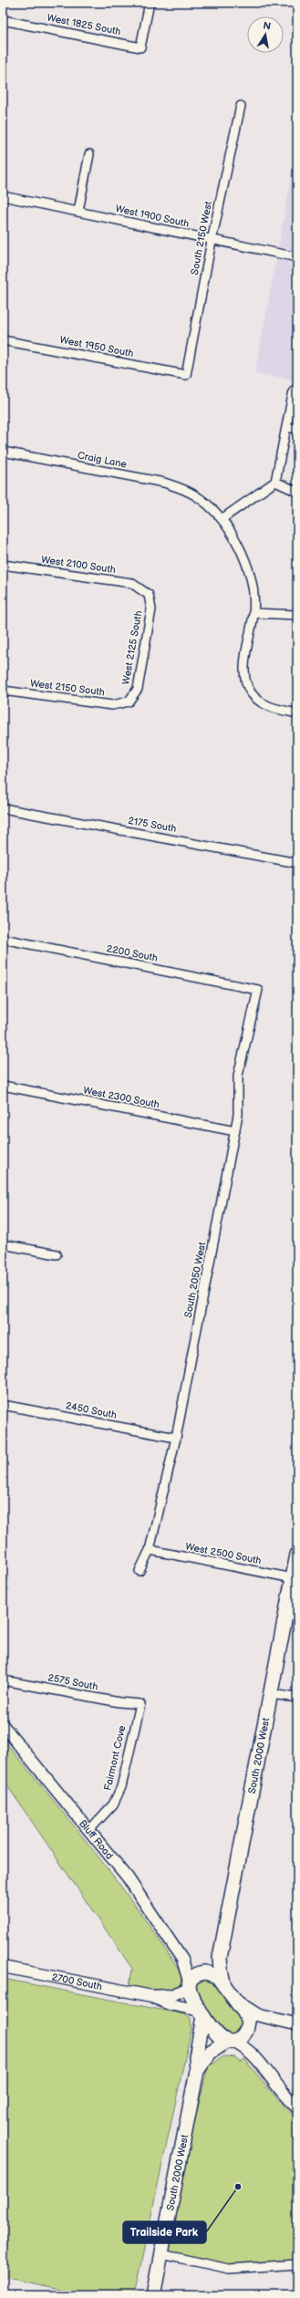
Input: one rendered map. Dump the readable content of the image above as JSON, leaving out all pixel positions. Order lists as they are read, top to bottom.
{
  "streets": {
    "main road": ["South 2000 West"],
    "street": [
      "West 1825 South",
      "West 1900 South",
      "South 2150 West",
      "West 1950 South",
      "Craig Lane",
      "West 2100 South",
      "West 2125 South",
      "West 2150 South",
      "2175 South",
      "2200 South",
      "West 2300 South",
      "South 2050 West",
      "2450 South",
      "West 2500 South",
      "2575 South",
      "Fairmont Cove",
      "Bluff Road",
      "2700 South"
    ]
  },
  "crossings": [
    ["West 1900 South", "South 2150 West"],
    ["South 2150 West", "West 1950 South"],
    ["West 2100 South", "West 2125 South"],
    ["West 2125 South", "West 2150 South"],
    ["2200 South", "South 2050 West"],
    ["West 2300 South", "South 2050 West"],
    ["South 2050 West", "2450 South"],
    ["South 2050 West", "West 2500 South"],
    ["West 2500 South", "South 2000 West"],
    ["2575 South", "Fairmont Cove"],
    ["Fairmont Cove", "Bluff Road"]
  ],
  "places": ["Trailside Park"],
  "north": "top"
}
